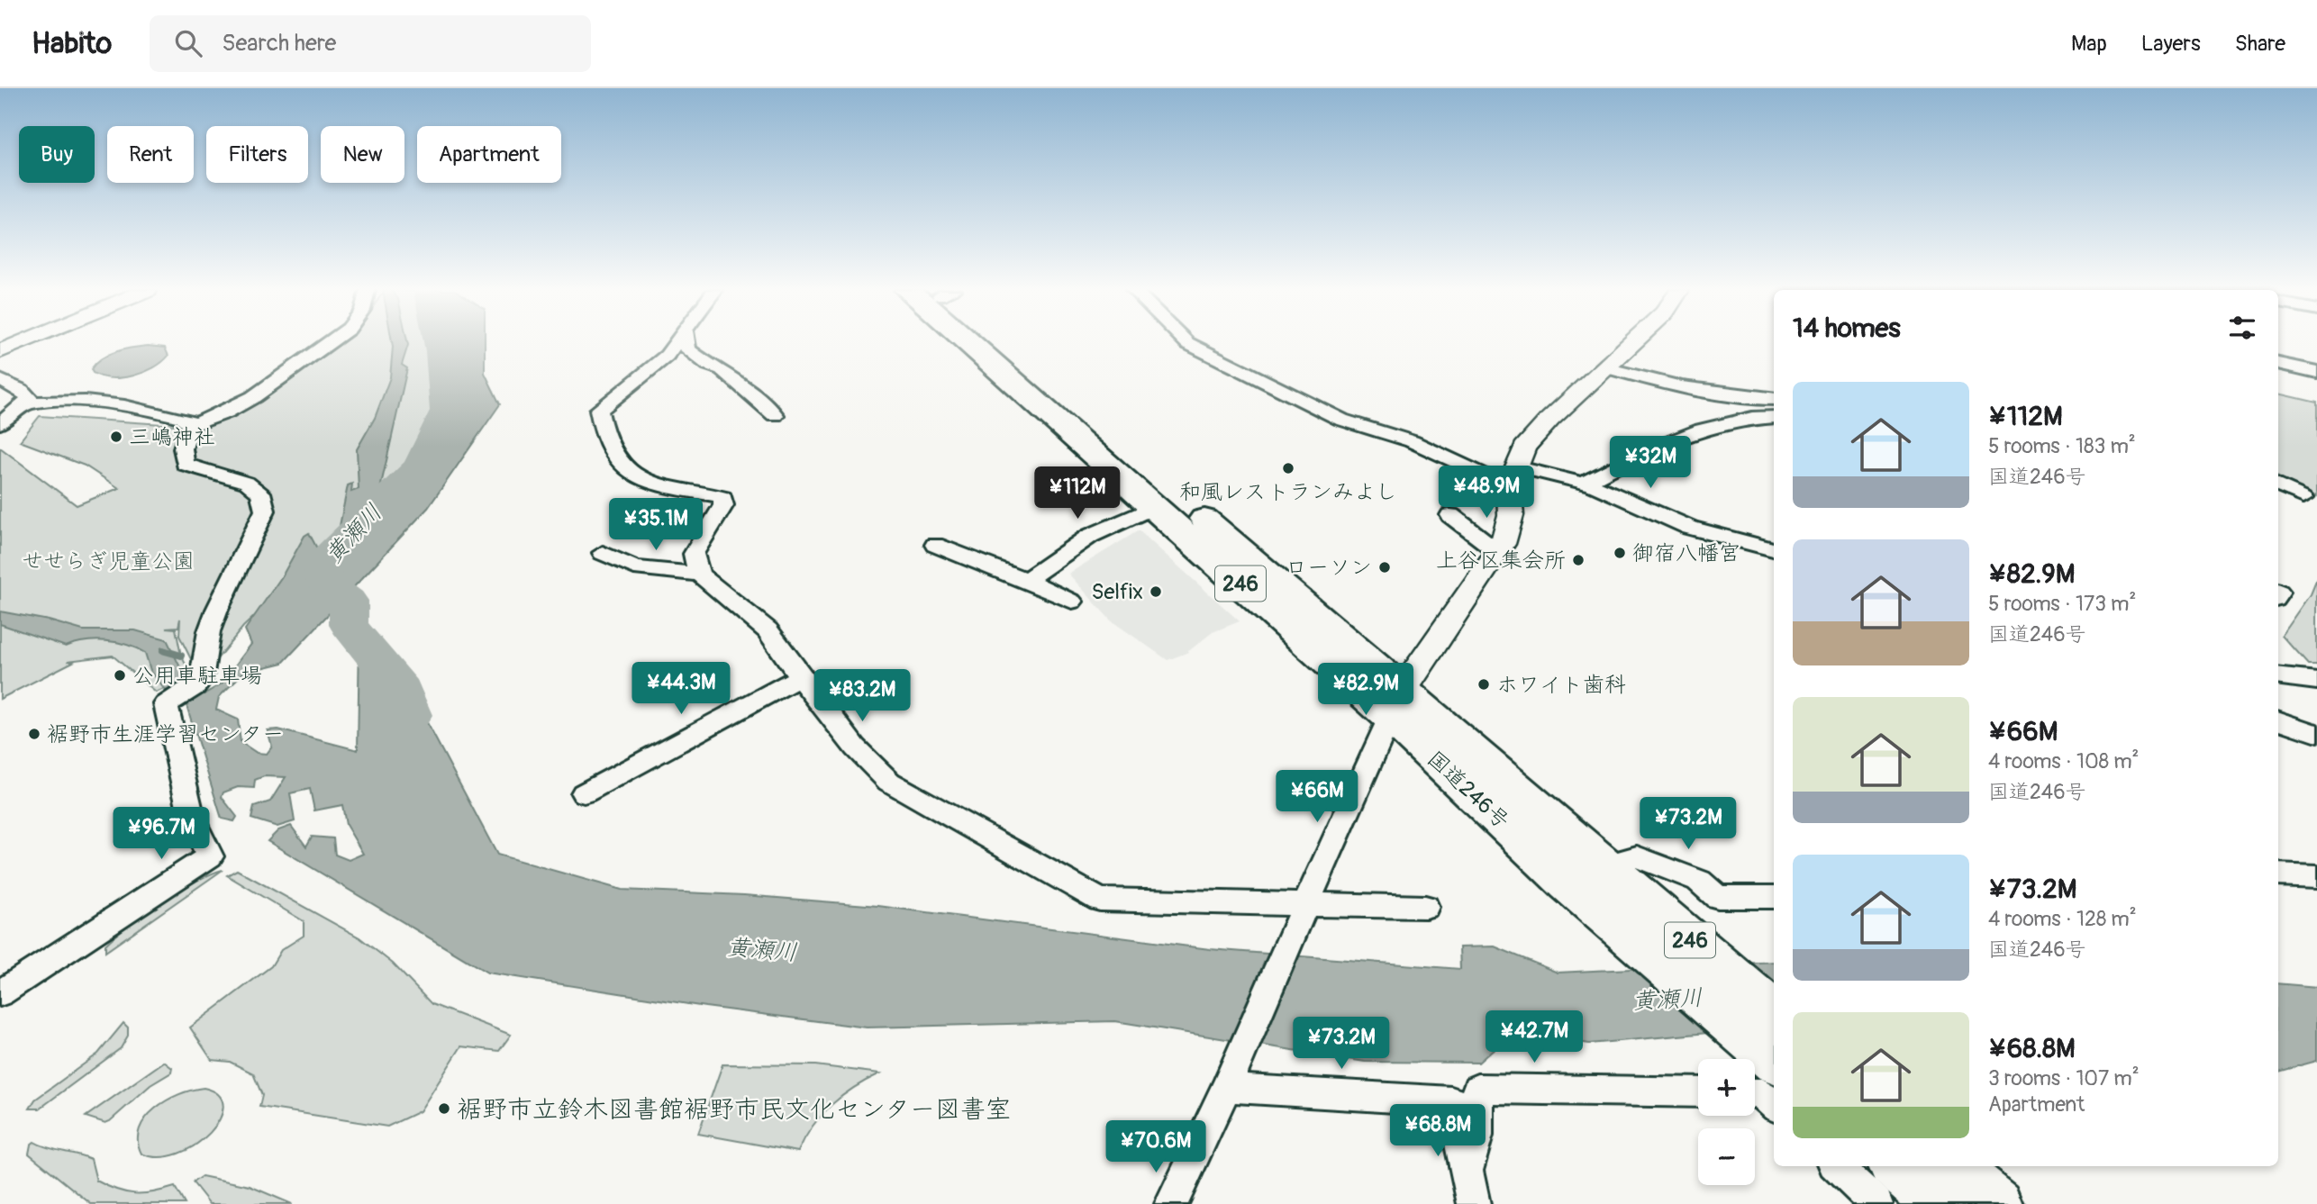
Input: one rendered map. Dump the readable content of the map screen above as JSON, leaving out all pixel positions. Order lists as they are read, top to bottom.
{
  "streets": {
    "highway": ["246", "国道246号"]
  },
  "water": ["黄瀬川"],
  "parks": ["せせらぎ児童公園"],
  "places": [
    "三嶋神社",
    "和風レストランみよし",
    "御宿八幡宮",
    "上谷区集会所",
    "ローソン",
    "Selfix",
    "公用車駐車場",
    "ホワイト歯科",
    "裾野市生涯学習センター",
    "裾野市立鈴木図書館裾野市民文化センター図書室"
  ],
  "page": {
    "header": "Habito",
    "search": "Search here",
    "nav": ["Map", "Layers", "Share"],
    "chip": [
      "Buy",
      "Rent",
      "Filters",
      "New",
      "Apartment"
    ],
    "heading": "14 homes",
    "list": [
      {
        "name": "¥112M",
        "note": "5 rooms · 183 m² · 国道246号"
      },
      {
        "name": "¥82.9M",
        "note": "5 rooms · 173 m² · 国道246号"
      },
      {
        "name": "¥66M",
        "note": "4 rooms · 108 m² · 国道246号"
      },
      {
        "name": "¥73.2M",
        "note": "4 rooms · 128 m² · 国道246号"
      },
      {
        "name": "¥68.8M",
        "note": "3 rooms · 107 m² · Apartment"
      }
    ],
    "price": [
      "¥32M",
      "¥48.9M",
      "¥112M",
      "¥35.1M",
      "¥44.3M",
      "¥82.9M",
      "¥83.2M",
      "¥66M",
      "¥73.2M",
      "¥96.7M",
      "¥42.7M",
      "¥73.2M",
      "¥68.8M",
      "¥70.6M"
    ],
    "map_buttons": ["+", "−"]
  }
}
